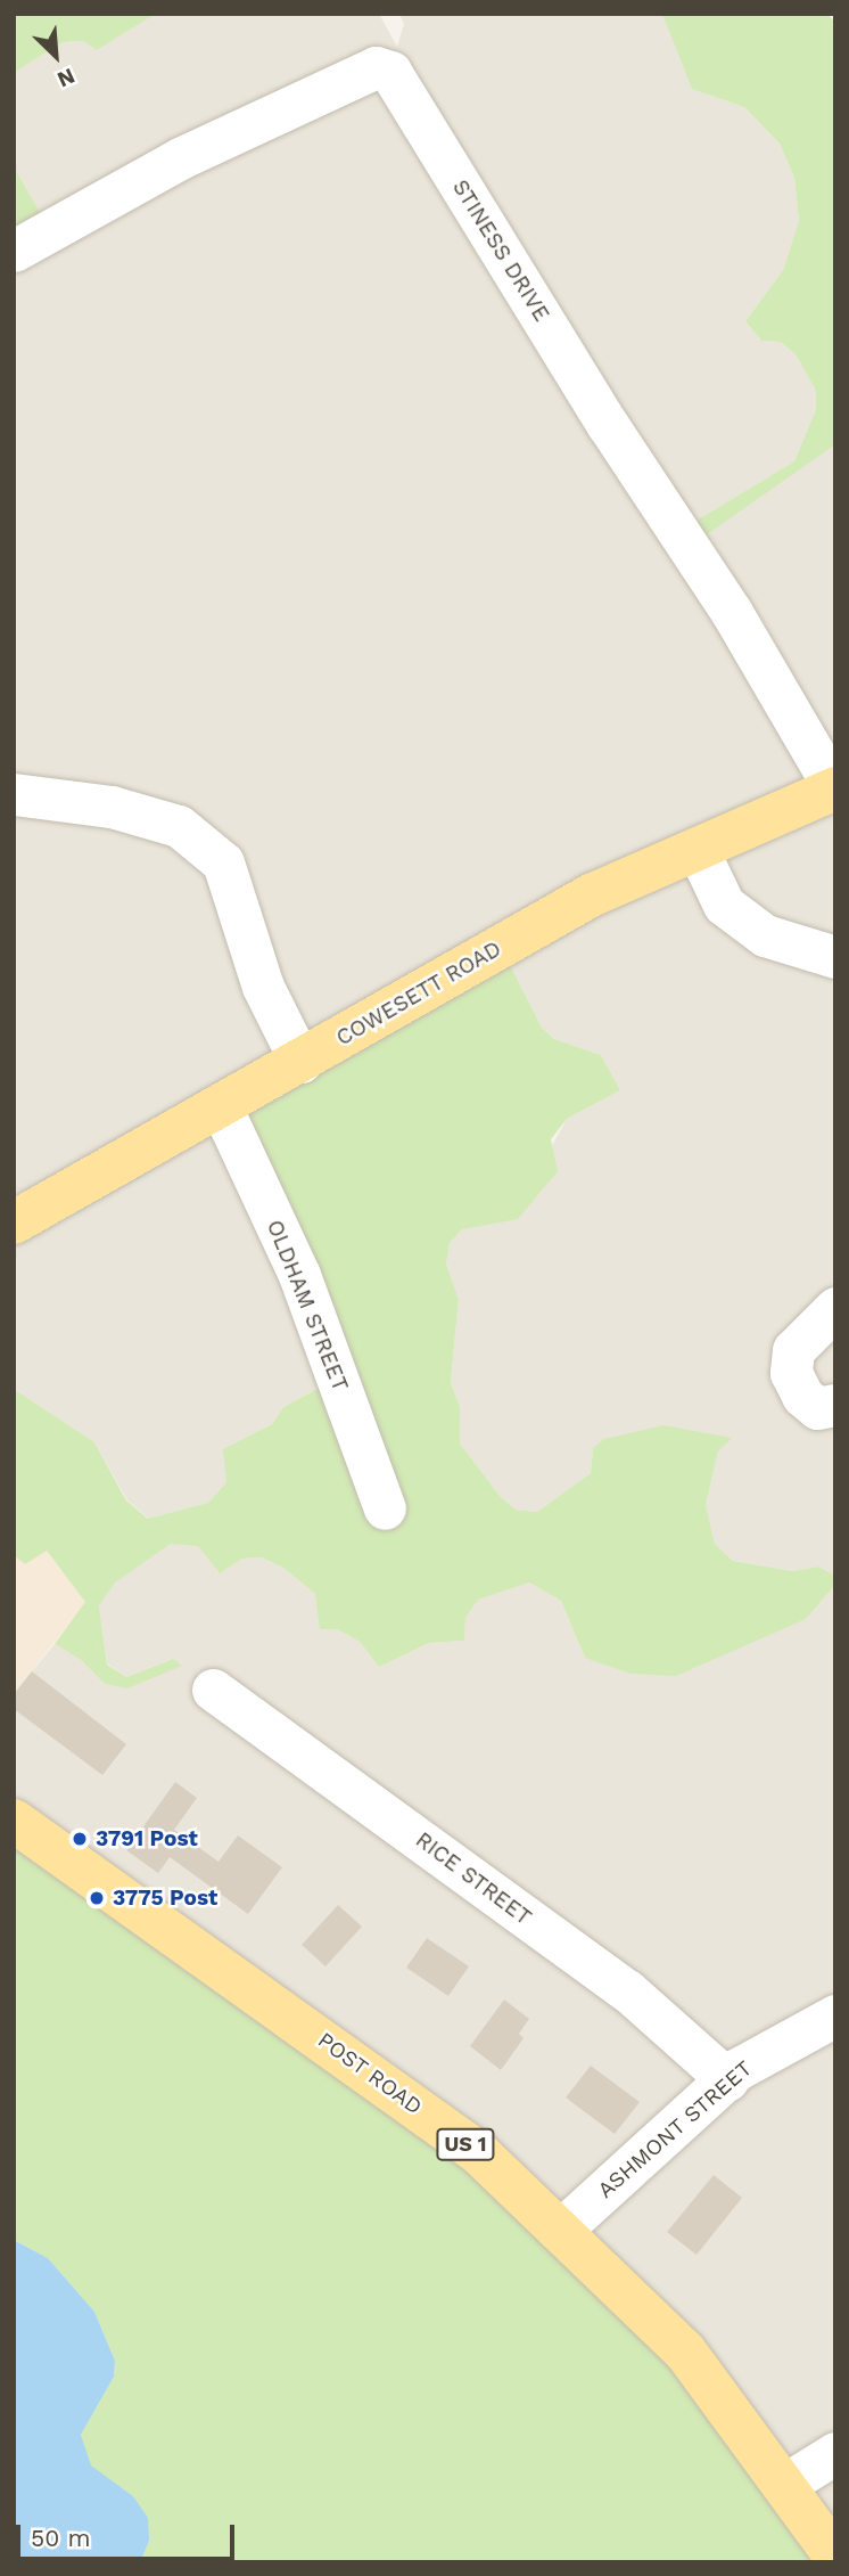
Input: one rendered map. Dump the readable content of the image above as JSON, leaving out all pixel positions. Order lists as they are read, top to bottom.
{
  "streets": {
    "main road": ["COWESETT ROAD", "POST ROAD", "US 1"],
    "street": [
      "STINESS DRIVE",
      "OLDHAM STREET",
      "RICE STREET",
      "ASHMONT STREET"
    ]
  },
  "crossings": [
    ["STINESS DRIVE", "COWESETT ROAD"],
    ["COWESETT ROAD", "OLDHAM STREET"],
    ["RICE STREET", "ASHMONT STREET"],
    ["POST ROAD", "ASHMONT STREET"]
  ],
  "places": ["3791 Post", "3775 Post"],
  "scale_bar": "50 m",
  "north": "bottom right"
}
